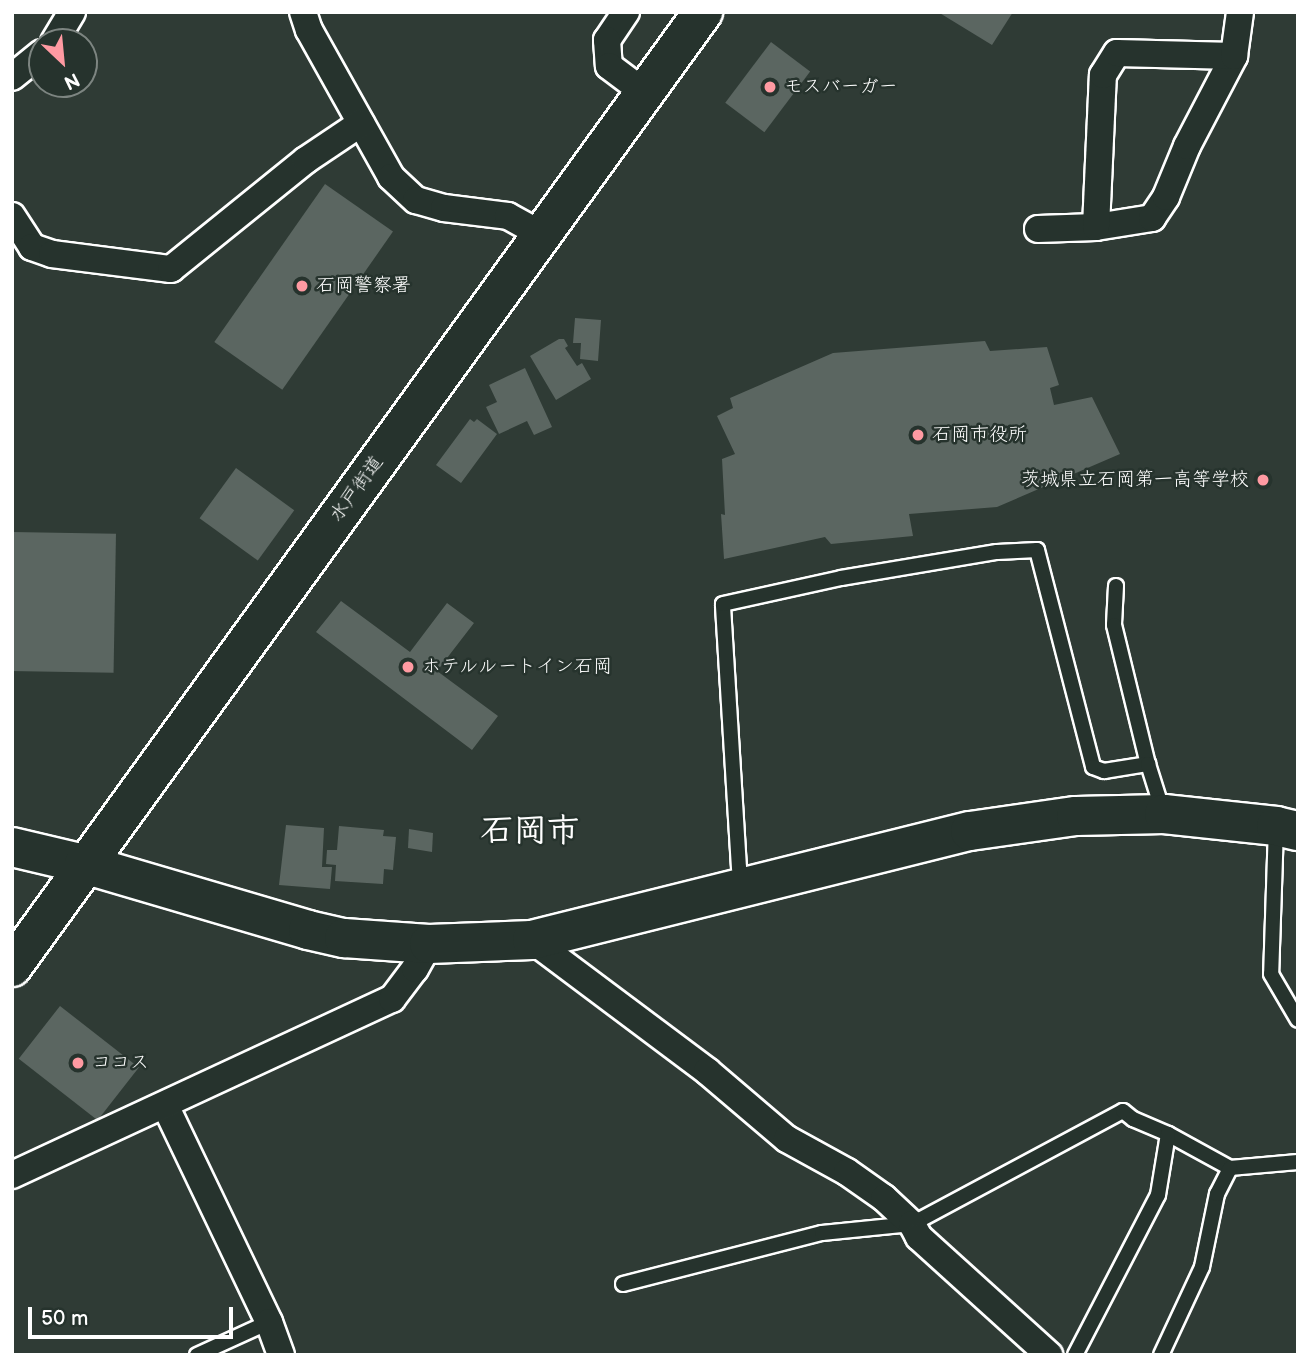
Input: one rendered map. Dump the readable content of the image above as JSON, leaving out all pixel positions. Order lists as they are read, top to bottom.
{
  "streets": {
    "main road": ["水戸街道"]
  },
  "districts": ["石岡市"],
  "places": [
    "モスバーガー",
    "石岡警察署",
    "石岡市役所",
    "茨城県立石岡第一高等学校",
    "ホテルルートイン石岡",
    "ココス"
  ],
  "scale_bar": "50 m",
  "north": "bottom right"
}
